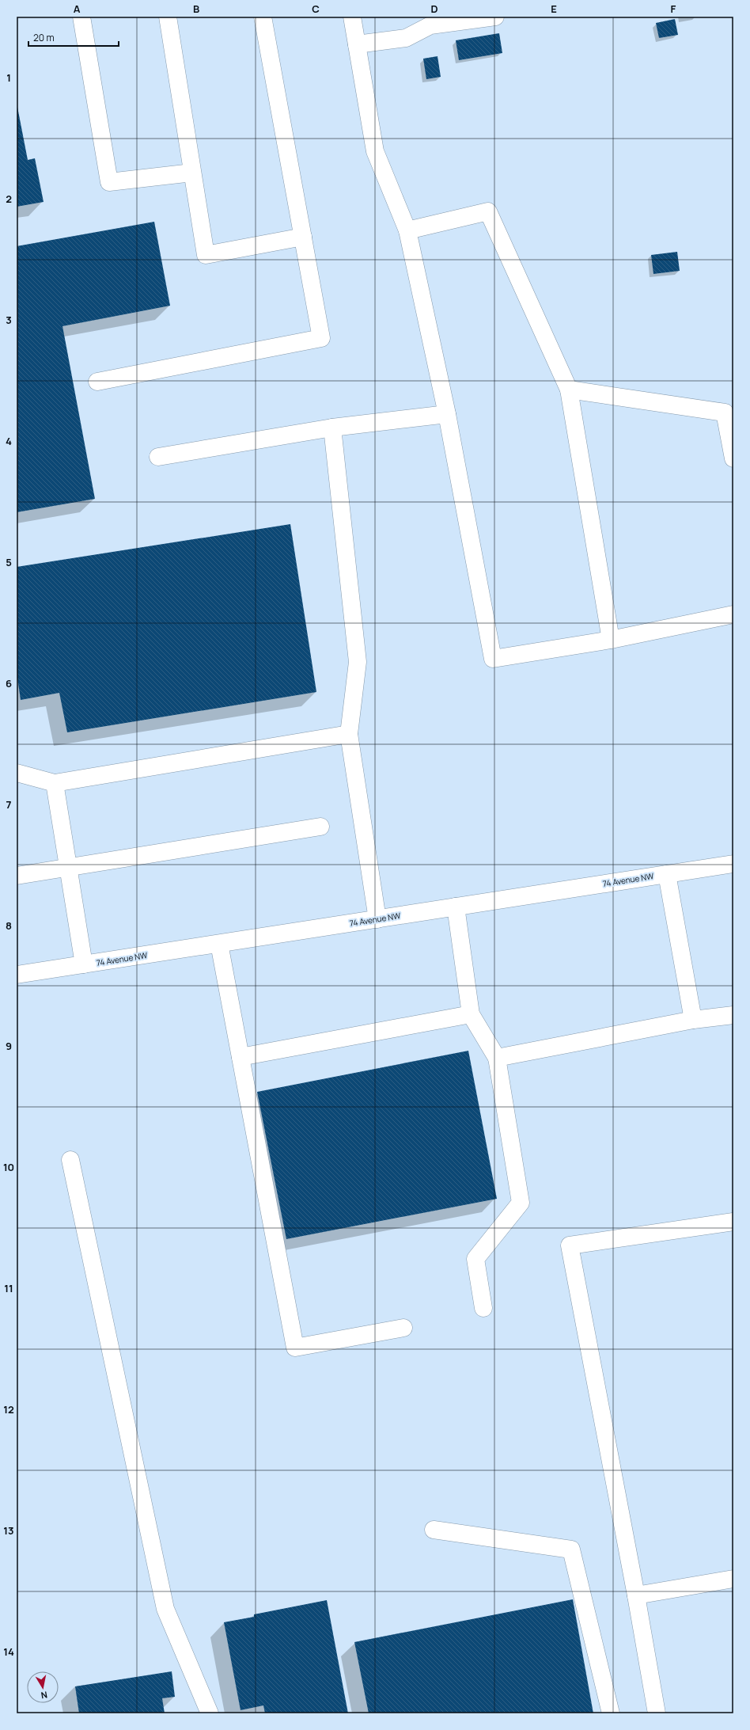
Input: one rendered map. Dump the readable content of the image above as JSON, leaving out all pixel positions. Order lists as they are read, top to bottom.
{
  "streets": {
    "street": ["74 Avenue NW"]
  },
  "scale_bar": "20 m",
  "north": "bottom",
  "grid": {
    "columns": [
      "A",
      "B",
      "C",
      "D",
      "E",
      "F"
    ],
    "rows": [
      "1",
      "2",
      "3",
      "4",
      "5",
      "6",
      "7",
      "8",
      "9",
      "10",
      "11",
      "12",
      "13",
      "14"
    ]
  }
}
